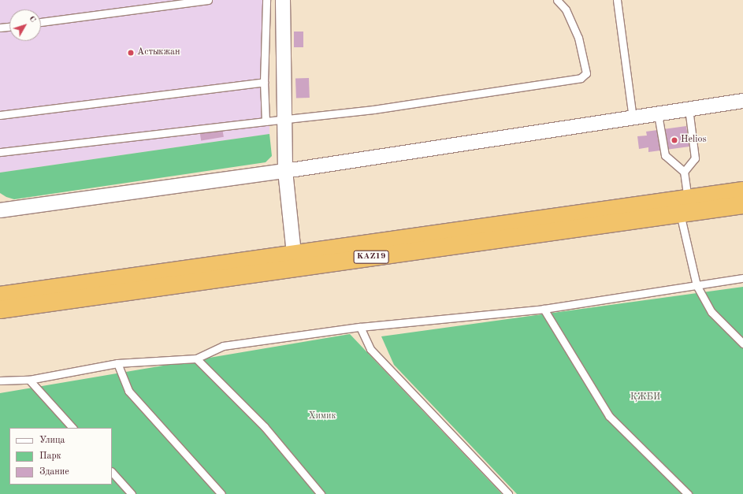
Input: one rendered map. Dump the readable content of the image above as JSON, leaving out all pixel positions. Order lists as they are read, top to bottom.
{
  "streets": {
    "highway": ["KAZ19"]
  },
  "parks": ["ҚЖБИ", "Химик"],
  "places": ["Астыкжан", "Helios"],
  "legend": ["Улица", "Парк", "Здание"],
  "north": "top right"
}
